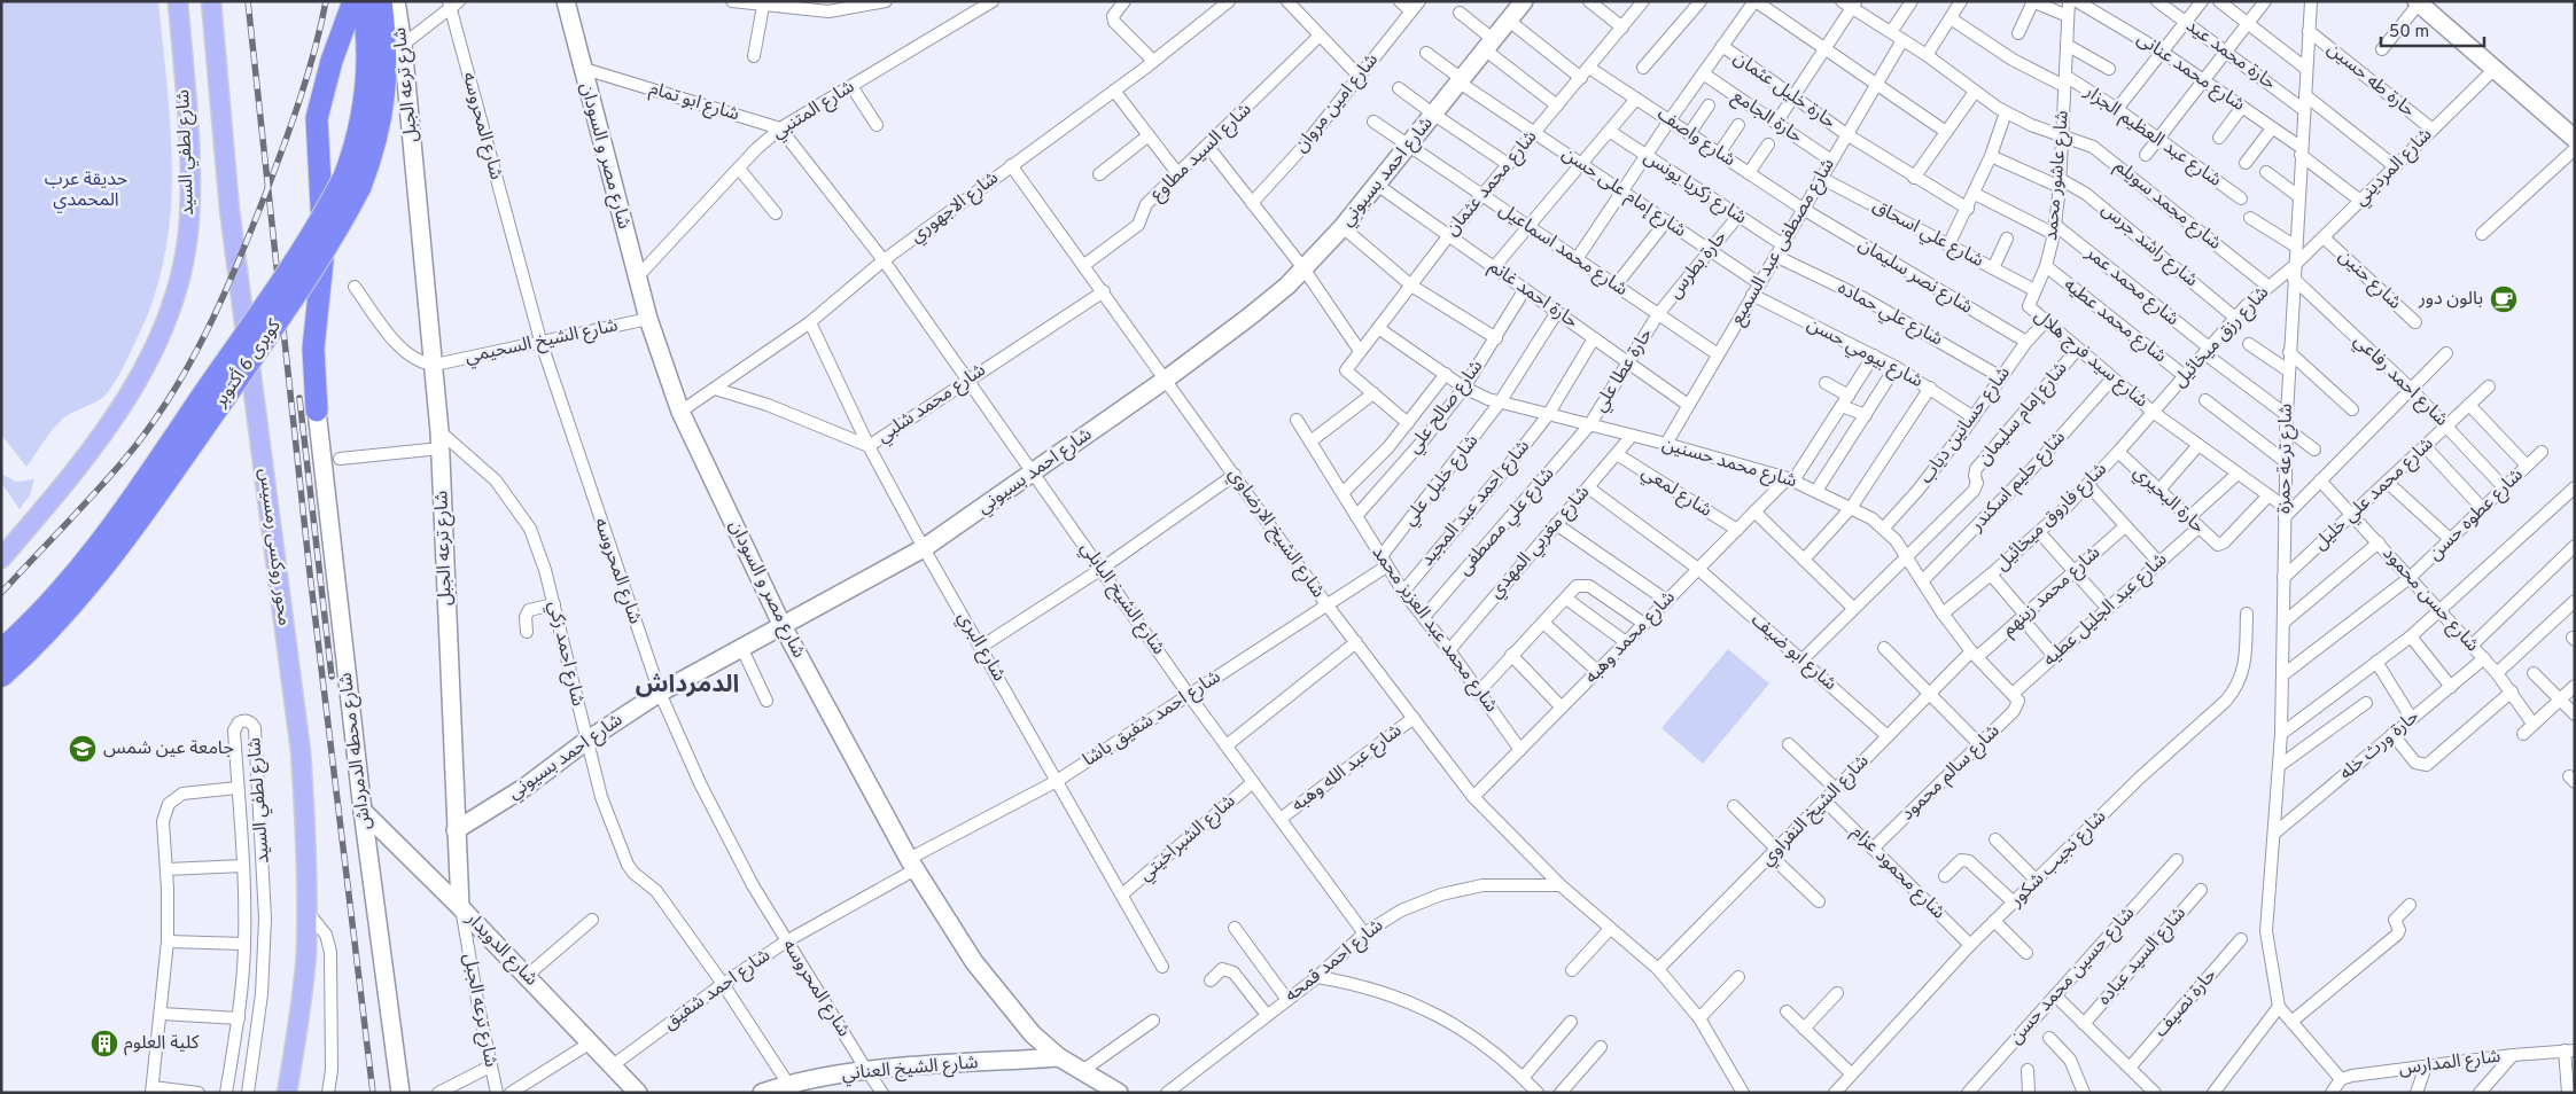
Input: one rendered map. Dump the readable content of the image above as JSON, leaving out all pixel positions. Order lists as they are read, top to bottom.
{
  "streets": {
    "highway": ["كوبرى 6 أكتوبر"],
    "main road": [
      "شارع ترعه الجبل",
      "شارع لطفي السيد",
      "شارع مصر و السودان",
      "شارع احمد بسيوني",
      "محور روكسى رمسيس",
      "شارع محطه الدمرداش",
      "شارع الدويدار",
      "شارع الشيخ العناني"
    ],
    "street": [
      "حارة محمد عيد",
      "شارع محمد عنانى",
      "حارة طه حسين",
      "حارة خليل عثمان",
      "شارع ابو تمام",
      "شارع امين مروان",
      "شارع المتنبي",
      "حارة الجامع",
      "شارع المحروسه",
      "شارع عبد العظيم الجزار",
      "شارع واصف",
      "شارع السيد مطاوع",
      "شارع المرديني",
      "شارع عاشور محمد",
      "شارع محمد عثمان",
      "شارع زكريا يونس",
      "شارع إمام على حسن",
      "شارع محمد سويلم",
      "شارع الاجهوري",
      "شارع علي اسحاق",
      "شارع مصطفى عبد السميع",
      "شارع راشد جرس",
      "شارع محمد اسماعيل",
      "حارة بطرس",
      "شارع نصر سليمان",
      "شارع حنين",
      "شارع محمد عمر",
      "حارة احمد غانم",
      "شارع علي حماده",
      "شارع محمد عطيه",
      "شارع رزق ميخائيل",
      "شارع الشيخ السحيمي",
      "شارع بيومي حسن",
      "شارع سيد فرج هلال",
      "حارة عطا علي",
      "شارع احمد رفاعي",
      "شارع محمد شلبي",
      "شارع صالح علي",
      "شارع إمام سليمان",
      "شارع حسانين دياب",
      "شارع ترعة حمزة",
      "شارع محمد حسنين",
      "شارع خليل علي",
      "شارع حليم اسكندر",
      "شارع لمعي",
      "شارع محمد علي خليل",
      "حارة البحيري",
      "شارع احمد عبد المجيد",
      "شارع عطوه حسن",
      "شارع فاروق ميخائيل",
      "شارع علي مصطفى",
      "شارع الشيخ الارضاوي",
      "شارع مغربي المهدي",
      "شارع محمد زينهم",
      "شارع الشيخ البابلي",
      "شارع حسن محمود",
      "شارع عبد الجليل عطيه",
      "شارع محمد عبد العزيز محمد",
      "شارع محمد وهبه",
      "شارع البري",
      "شارع ابو ضيف",
      "شارع احمد زكي",
      "شارع احمد شفيق باشا",
      "حارة ورث خله",
      "شارع عبد الله وهبه",
      "شارع سالم محمود",
      "شارع الشيخ النفراوي",
      "شارع الشبراخيتي",
      "شارع نجيب شكور",
      "شارع محمود عزام",
      "شارع السيد عباده",
      "شارع احمد قمحه",
      "شارع حسين محمد حسن",
      "شارع احمد شفيق",
      "حارة نصيف",
      "شارع المدارس"
    ]
  },
  "crossings": [
    ["حارة محمد عيد", "شارع ترعة حمزة"],
    ["شارع محمد عنانى", "شارع المرديني"],
    ["شارع محمد عنانى", "شارع ترعة حمزة"],
    ["حارة طه حسين", "شارع المرديني"],
    ["حارة طه حسين", "شارع ترعة حمزة"],
    ["شارع ترعه الجبل", "شارع احمد بسيوني"],
    ["شارع ترعه الجبل", "شارع الشيخ السحيمي"],
    ["شارع ترعه الجبل", "شارع احمد زكي"],
    ["شارع ترعه الجبل", "شارع الدويدار"],
    ["حارة خليل عثمان", "شارع مصطفى عبد السميع"],
    ["شارع ابو تمام", "شارع المتنبي"],
    ["شارع ابو تمام", "شارع مصر و السودان"],
    ["شارع المتنبي", "شارع مصر و السودان"],
    ["حارة الجامع", "شارع مصطفى عبد السميع"],
    ["شارع المحروسه", "شارع احمد بسيوني"],
    ["شارع المحروسه", "شارع الشيخ السحيمي"],
    ["شارع المحروسه", "شارع احمد شفيق"],
    ["شارع المحروسه", "شارع الشيخ العناني"],
    ["شارع عبد العظيم الجزار", "شارع عاشور محمد"],
    ["شارع واصف", "شارع محمد عثمان"],
    ["شارع واصف", "شارع مصطفى عبد السميع"],
    ["شارع واصف", "شارع نصر سليمان"],
    ["شارع السيد مطاوع", "شارع الشيخ الارضاوي"],
    ["شارع مصر و السودان", "شارع احمد بسيوني"],
    ["شارع مصر و السودان", "شارع الاجهوري"],
    ["شارع مصر و السودان", "شارع الشيخ السحيمي"],
    ["شارع مصر و السودان", "شارع احمد شفيق باشا"],
    ["شارع مصر و السودان", "شارع احمد شفيق"],
    ["شارع مصر و السودان", "شارع الشيخ العناني"],
    ["شارع المرديني", "شارع حنين"],
    ["شارع المرديني", "شارع رزق ميخائيل"],
    ["شارع المرديني", "شارع ترعة حمزة"],
    ["شارع احمد بسيوني", "شارع إمام على حسن"],
    ["شارع احمد بسيوني", "شارع محمد اسماعيل"],
    ["شارع احمد بسيوني", "حارة احمد غانم"],
    ["شارع احمد بسيوني", "شارع الشيخ الارضاوي"],
    ["شارع احمد بسيوني", "شارع الشيخ البابلي"],
    ["شارع احمد بسيوني", "شارع البري"],
    ["شارع احمد بسيوني", "شارع احمد زكي"],
    ["شارع عاشور محمد", "شارع محمد سويلم"],
    ["شارع عاشور محمد", "شارع علي اسحاق"],
    ["شارع عاشور محمد", "شارع راشد جرس"],
    ["شارع عاشور محمد", "شارع محمد عمر"],
    ["شارع عاشور محمد", "شارع محمد عطيه"],
    ["شارع عاشور محمد", "شارع سيد فرج هلال"],
    ["شارع محمد عثمان", "شارع إمام على حسن"],
    ["شارع محمد عثمان", "شارع محمد اسماعيل"],
    ["شارع محمد عثمان", "حارة احمد غانم"],
    ["شارع محمد عثمان", "شارع محمد حسنين"],
    ["شارع زكريا يونس", "شارع مصطفى عبد السميع"],
    ["شارع زكريا يونس", "حارة بطرس"],
    ["شارع إمام على حسن", "شارع مصطفى عبد السميع"],
    ["شارع إمام على حسن", "حارة بطرس"],
    ["شارع محمد سويلم", "شارع مصطفى عبد السميع"],
    ["شارع محمد سويلم", "شارع رزق ميخائيل"],
    ["شارع الاجهوري", "شارع محمد شلبي"],
    ["شارع الاجهوري", "شارع الشيخ الارضاوي"],
    ["شارع الاجهوري", "شارع الشيخ البابلي"],
    ["شارع الاجهوري", "شارع البري"],
    ["شارع علي اسحاق", "شارع مصطفى عبد السميع"],
    ["شارع مصطفى عبد السميع", "شارع محمد اسماعيل"],
    ["شارع مصطفى عبد السميع", "شارع نصر سليمان"],
    ["شارع مصطفى عبد السميع", "حارة احمد غانم"],
    ["شارع مصطفى عبد السميع", "شارع علي حماده"],
    ["شارع مصطفى عبد السميع", "شارع بيومي حسن"],
    ["شارع مصطفى عبد السميع", "شارع محمد حسنين"],
    ["شارع راشد جرس", "شارع رزق ميخائيل"],
    ["شارع محمد اسماعيل", "حارة بطرس"],
    ["شارع محمد اسماعيل", "حارة عطا علي"],
    ["حارة بطرس", "حارة عطا علي"],
    ["شارع نصر سليمان", "شارع حسانين دياب"],
    ["شارع محمد عمر", "شارع رزق ميخائيل"],
    ["شارع محمد عمر", "شارع ترعة حمزة"],
    ["حارة احمد غانم", "حارة عطا علي"],
    ["حارة احمد غانم", "شارع صالح علي"],
    ["حارة احمد غانم", "شارع خليل علي"],
    ["حارة احمد غانم", "شارع احمد عبد المجيد"],
    ["شارع علي حماده", "شارع حسانين دياب"],
    ["شارع محمد عطيه", "شارع رزق ميخائيل"],
    ["شارع رزق ميخائيل", "شارع سيد فرج هلال"],
    ["شارع رزق ميخائيل", "شارع ترعة حمزة"],
    ["شارع رزق ميخائيل", "شارع فاروق ميخائيل"],
    ["شارع بيومي حسن", "شارع حسانين دياب"],
    ["شارع بيومي حسن", "شارع محمد وهبه"],
    ["شارع سيد فرج هلال", "شارع إمام سليمان"],
    ["شارع سيد فرج هلال", "شارع حسانين دياب"],
    ["شارع سيد فرج هلال", "شارع ترعة حمزة"],
    ["شارع سيد فرج هلال", "شارع حليم اسكندر"],
    ["شارع سيد فرج هلال", "حارة البحيري"],
    ["شارع سيد فرج هلال", "شارع فاروق ميخائيل"],
    ["حارة عطا علي", "شارع محمد حسنين"],
    ["حارة عطا علي", "شارع علي مصطفى"],
    ["شارع احمد رفاعي", "شارع ترعة حمزة"],
    ["شارع احمد رفاعي", "شارع محمد علي خليل"],
    ["شارع احمد رفاعي", "شارع عطوه حسن"],
    ["شارع محمد شلبي", "شارع الشيخ الارضاوي"],
    ["شارع محمد شلبي", "شارع الشيخ البابلي"],
    ["شارع محمد شلبي", "شارع البري"],
    ["شارع صالح علي", "شارع محمد حسنين"],
    ["شارع صالح علي", "شارع محمد عبد العزيز محمد"],
    ["شارع إمام سليمان", "شارع محمد حسنين"],
    ["شارع إمام سليمان", "شارع ابو ضيف"],
    ["شارع حسانين دياب", "شارع محمد حسنين"],
    ["شارع ترعة حمزة", "شارع محمد علي خليل"],
    ["شارع ترعة حمزة", "شارع عطوه حسن"],
    ["شارع ترعة حمزة", "حارة ورث خله"],
    ["شارع محمد حسنين", "شارع خليل علي"],
    ["شارع محمد حسنين", "شارع حليم اسكندر"],
    ["شارع محمد حسنين", "شارع احمد عبد المجيد"],
    ["شارع محمد حسنين", "شارع فاروق ميخائيل"],
    ["شارع محمد حسنين", "شارع علي مصطفى"],
    ["شارع محمد حسنين", "شارع مغربي المهدي"],
    ["شارع محمد حسنين", "شارع محمد زينهم"],
    ["شارع محمد حسنين", "شارع عبد الجليل عطيه"],
    ["شارع محمد حسنين", "شارع محمد وهبه"],
    ["شارع محمد حسنين", "شارع سالم محمود"],
    ["شارع محمد حسنين", "شارع الشيخ النفراوي"],
    ["شارع خليل علي", "شارع محمد عبد العزيز محمد"],
    ["شارع خليل علي", "شارع احمد شفيق باشا"],
    ["شارع لمعي", "شارع مغربي المهدي"],
    ["شارع لمعي", "شارع محمد وهبه"],
    ["شارع محمد علي خليل", "شارع حسن محمود"],
    ["حارة البحيري", "شارع فاروق ميخائيل"],
    ["حارة البحيري", "شارع عبد الجليل عطيه"],
    ["شارع احمد عبد المجيد", "شارع محمد عبد العزيز محمد"],
    ["شارع عطوه حسن", "شارع حسن محمود"],
    ["شارع علي مصطفى", "شارع محمد عبد العزيز محمد"],
    ["شارع الشيخ الارضاوي", "شارع محمد وهبه"],
    ["شارع الشيخ الارضاوي", "شارع احمد شفيق باشا"],
    ["شارع الشيخ الارضاوي", "شارع عبد الله وهبه"],
    ["شارع الشيخ الارضاوي", "شارع الشيخ النفراوي"],
    ["شارع الشيخ الارضاوي", "شارع احمد قمحه"],
    ["شارع مغربي المهدي", "شارع محمد عبد العزيز محمد"],
    ["شارع مغربي المهدي", "شارع ابو ضيف"],
    ["شارع محمد زينهم", "شارع الشيخ النفراوي"],
    ["شارع الشيخ البابلي", "شارع احمد شفيق باشا"],
    ["شارع الشيخ البابلي", "شارع عبد الله وهبه"],
    ["شارع الشيخ البابلي", "شارع الشبراخيتي"],
    ["شارع الشيخ البابلي", "شارع احمد قمحه"],
    ["شارع حسن محمود", "حارة ورث خله"],
    ["شارع عبد الجليل عطيه", "شارع سالم محمود"],
    ["شارع محمد عبد العزيز محمد", "شارع محمد وهبه"],
    ["شارع محمد عبد العزيز محمد", "شارع احمد شفيق باشا"],
    ["شارع محمد وهبه", "شارع ابو ضيف"],
    ["شارع البري", "شارع احمد شفيق باشا"],
    ["شارع البري", "شارع الشبراخيتي"],
    ["شارع ابو ضيف", "شارع الشيخ النفراوي"],
    ["شارع احمد زكي", "شارع احمد شفيق"],
    ["شارع احمد زكي", "شارع الشيخ العناني"],
    ["شارع احمد شفيق باشا", "شارع احمد شفيق"],
    ["شارع محطه الدمرداش", "شارع الدويدار"],
    ["شارع سالم محمود", "شارع محمود عزام"],
    ["شارع الشيخ النفراوي", "شارع محمود عزام"],
    ["شارع نجيب شكور", "شارع محمود عزام"],
    ["شارع الدويدار", "شارع احمد شفيق"]
  ],
  "districts": ["الدمرداش"],
  "parks": ["حديقة عرب المحمدي"],
  "places": {
    "cafe": ["بالون دور"],
    "school or university": ["جامعة عين شمس"],
    "building": ["كلية العلوم"]
  },
  "scale_bar": "50 m"
}
